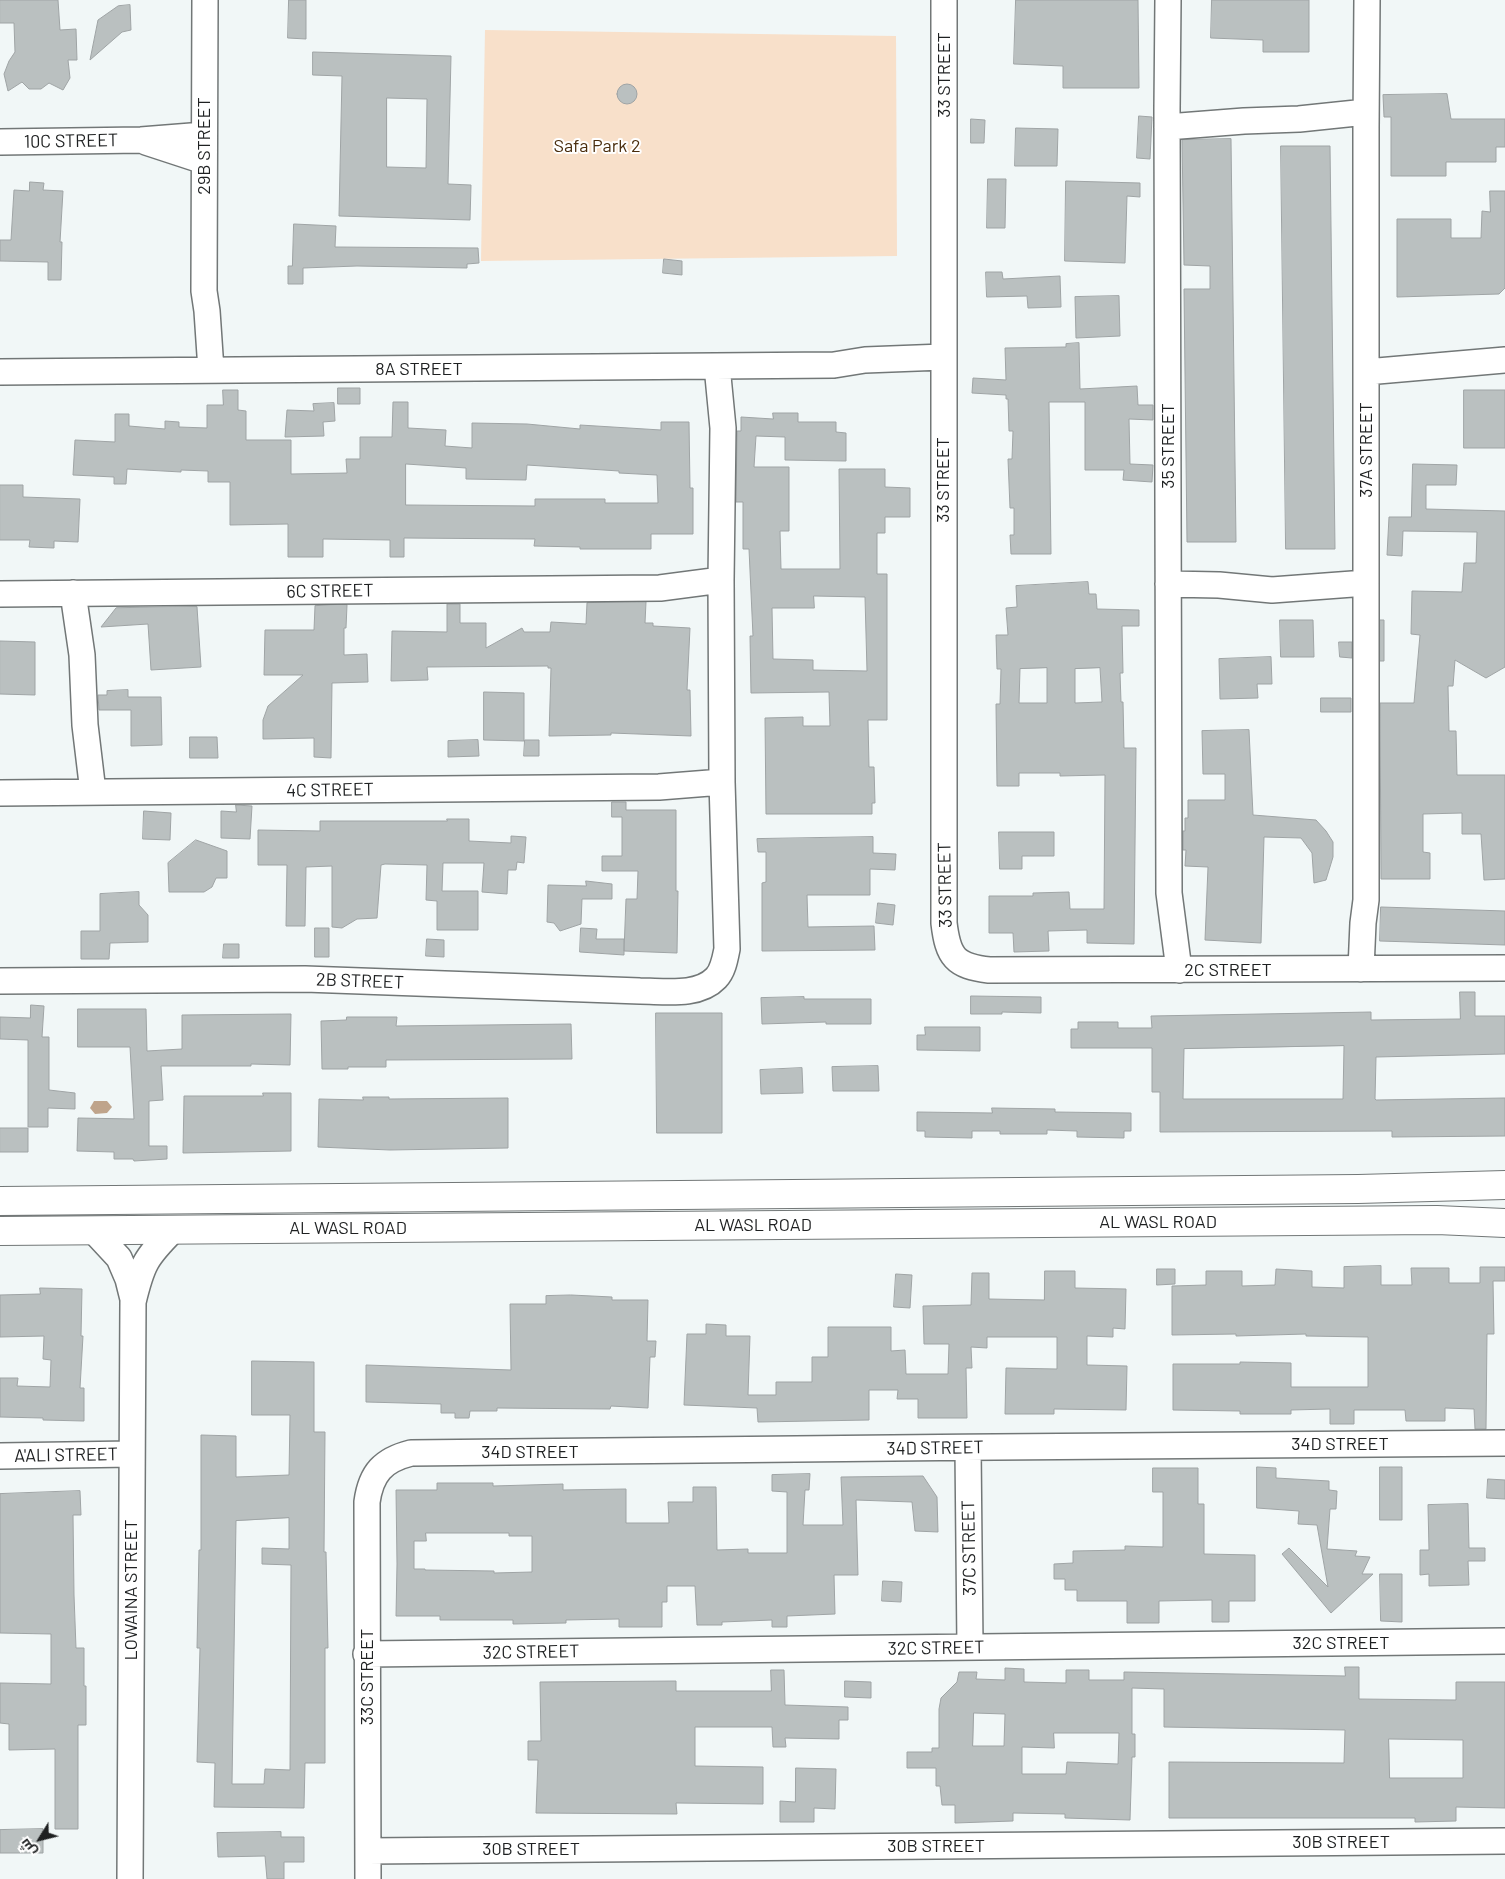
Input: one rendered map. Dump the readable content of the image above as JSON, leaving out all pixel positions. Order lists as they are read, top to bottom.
{
  "streets": {
    "main road": ["AL WASL ROAD"],
    "street": [
      "33 STREET",
      "10C STREET",
      "29B STREET",
      "8A STREET",
      "35 STREET",
      "37A STREET",
      "6C STREET",
      "4C STREET",
      "2C STREET",
      "2B STREET",
      "34D STREET",
      "A'ALI STREET",
      "37C STREET",
      "LOWAINA STREET",
      "32C STREET",
      "33C STREET",
      "30B STREET"
    ]
  },
  "crossings": [
    ["33 STREET", "8A STREET"],
    ["33 STREET", "2C STREET"],
    ["10C STREET", "29B STREET"],
    ["29B STREET", "8A STREET"],
    ["35 STREET", "2C STREET"],
    ["37A STREET", "2C STREET"],
    ["4C STREET", "2B STREET"],
    ["AL WASL ROAD", "LOWAINA STREET"],
    ["34D STREET", "37C STREET"],
    ["34D STREET", "33C STREET"],
    ["A'ALI STREET", "LOWAINA STREET"],
    ["37C STREET", "32C STREET"],
    ["32C STREET", "33C STREET"],
    ["33C STREET", "30B STREET"]
  ],
  "parks": ["Safa Park 2"],
  "north": "bottom left"
}
